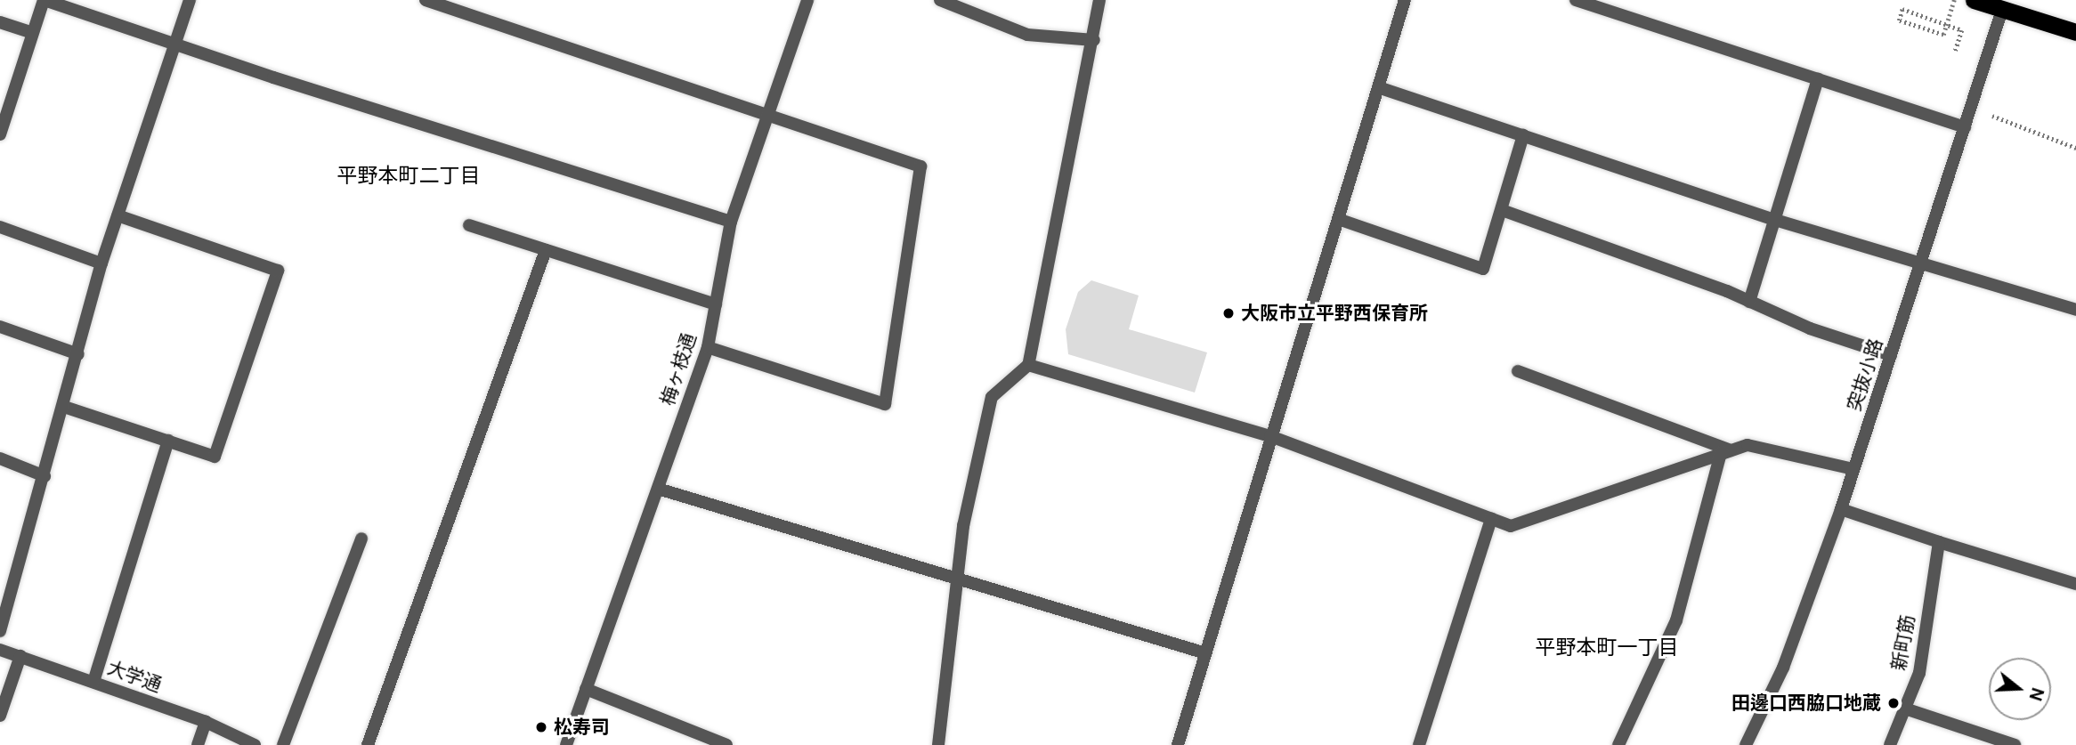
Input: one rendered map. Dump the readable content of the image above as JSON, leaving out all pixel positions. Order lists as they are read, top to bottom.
{
  "streets": {
    "street": [
      "梅ヶ枝通",
      "突抜小路",
      "新町筋",
      "大学通"
    ]
  },
  "districts": ["平野本町二丁目", "平野本町一丁目"],
  "places": ["大阪市立平野西保育所", "田邊口西脇口地蔵", "松寿司"],
  "north": "right"
}
